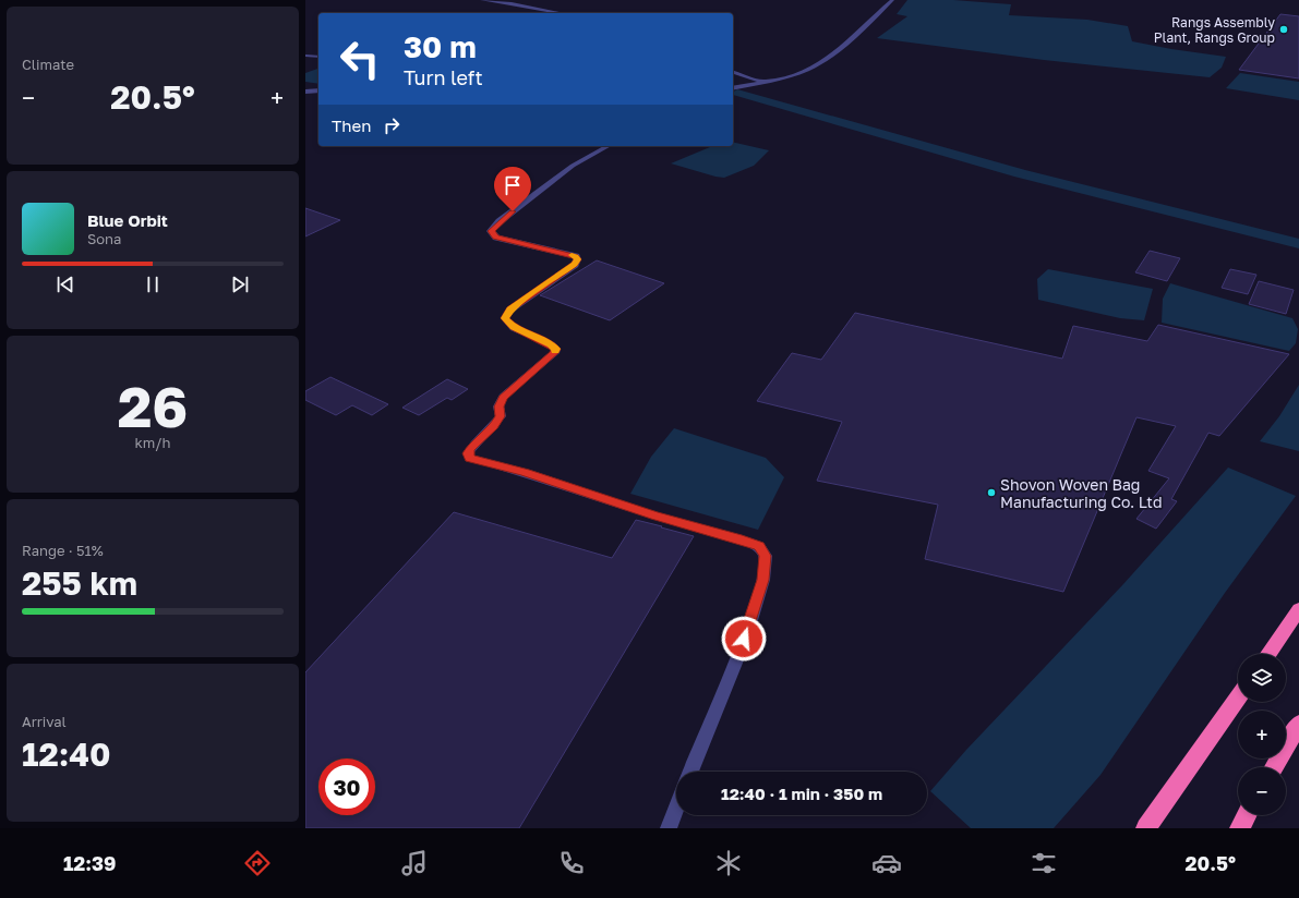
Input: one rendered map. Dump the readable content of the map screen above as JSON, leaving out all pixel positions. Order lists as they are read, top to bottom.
{
  "places": ["Rangs Assembly Plant, Rangs Group", "Shovon Woven Bag Manufacturing Co. Ltd"],
  "page": {
    "tile": [
      "Climate",
      ["26", "km/h"],
      ["Range · 51%", "255 km"],
      ["Arrival", "12:40"]
    ],
    "turn": ["30 m", "Turn left"],
    "heat": ["−", "20.5°", "+"],
    "then": "Then",
    "song": ["Blue Orbit", "Sona"],
    "map_buttons": ["+", "−"],
    "limit": "30",
    "trip": "12:40 · 1 min · 350 m",
    "tabs": ["12:39", "20.5°"]
  }
}
